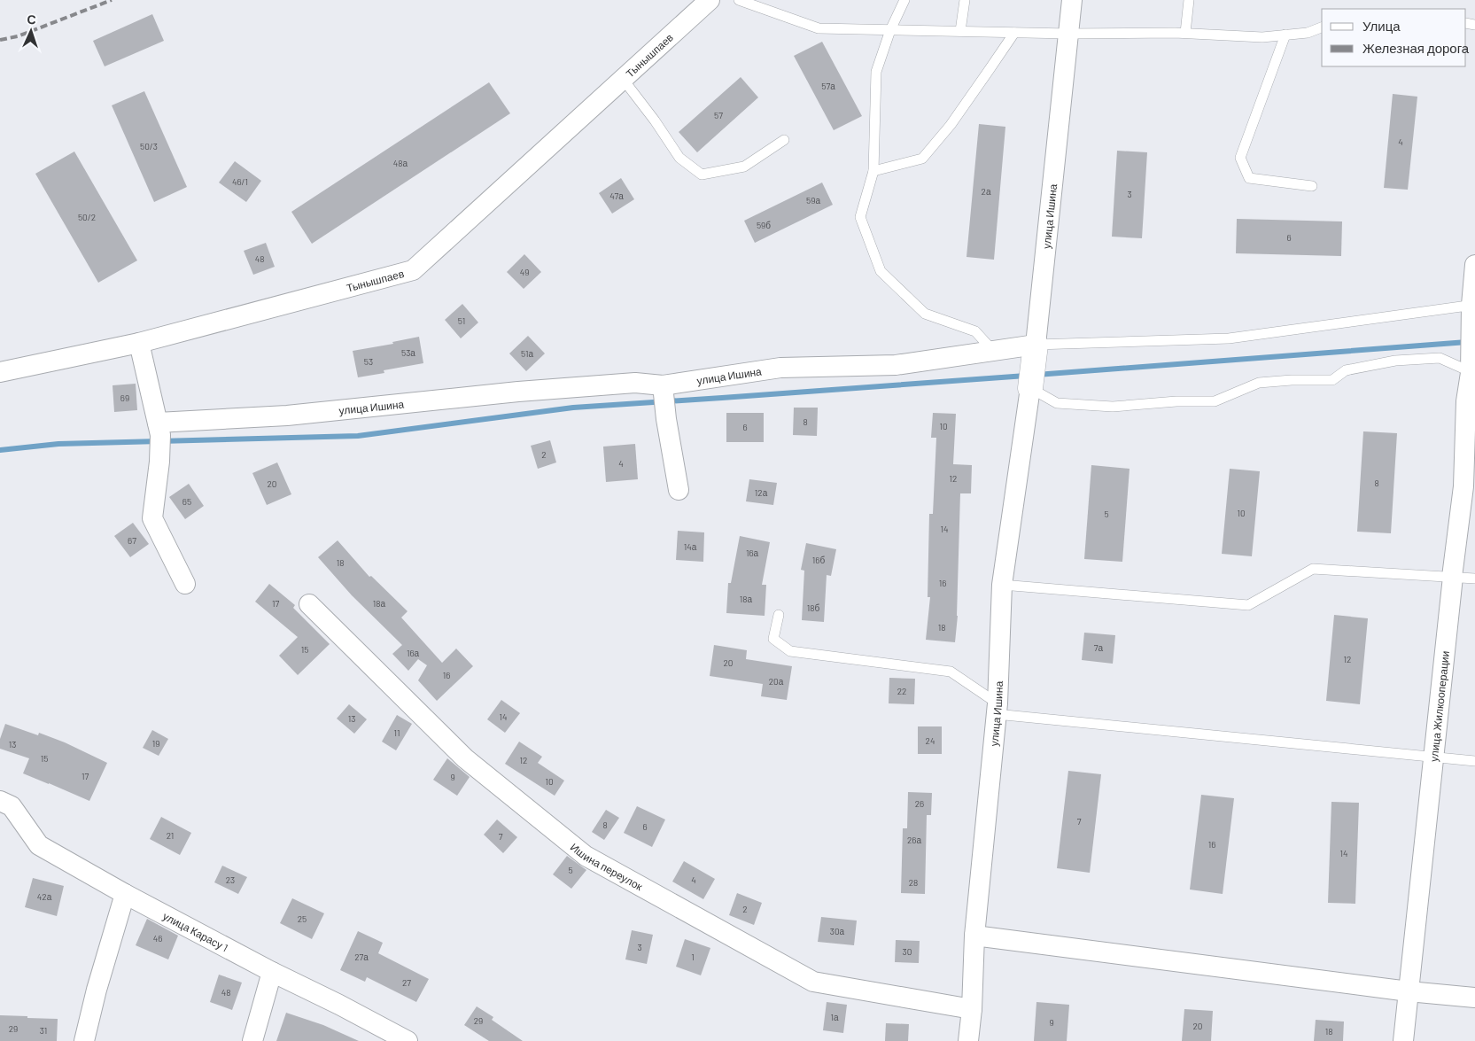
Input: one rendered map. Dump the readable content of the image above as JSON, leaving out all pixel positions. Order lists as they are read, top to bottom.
{
  "streets": {
    "street": [
      "Тынышпаев",
      "улица Ишина",
      "улица Жилкооперации",
      "Ишина переулок",
      "улица Карасу 1"
    ]
  },
  "crossings": [
    ["улица Ишина", "Ишина переулок"]
  ],
  "house_numbers": [
    "57а",
    "57",
    "4",
    "50/3",
    "48а",
    "46/1",
    "2а",
    "3",
    "47а",
    "59а",
    "50/2",
    "59б",
    "6",
    "48",
    "49",
    "51",
    "53а",
    "51а",
    "53",
    "69",
    "8",
    "10",
    "6",
    "2",
    "4",
    "12",
    "8",
    "20",
    "12а",
    "65",
    "10",
    "5",
    "14",
    "67",
    "14а",
    "16а",
    "16б",
    "18",
    "16",
    "18а",
    "17",
    "18а",
    "18б",
    "18",
    "7а",
    "15",
    "16а",
    "12",
    "20",
    "16",
    "20а",
    "22",
    "14",
    "13",
    "11",
    "24",
    "19",
    "13",
    "15",
    "12",
    "17",
    "9",
    "10",
    "26",
    "7",
    "8",
    "6",
    "21",
    "7",
    "26а",
    "16",
    "14",
    "5",
    "23",
    "4",
    "28",
    "42а",
    "2",
    "25",
    "30а",
    "46",
    "3",
    "30",
    "27а",
    "1",
    "27",
    "48",
    "1а",
    "29",
    "9",
    "20",
    "29",
    "31",
    "18"
  ],
  "legend": ["Улица", "Железная дорога"],
  "north": "top"
}
